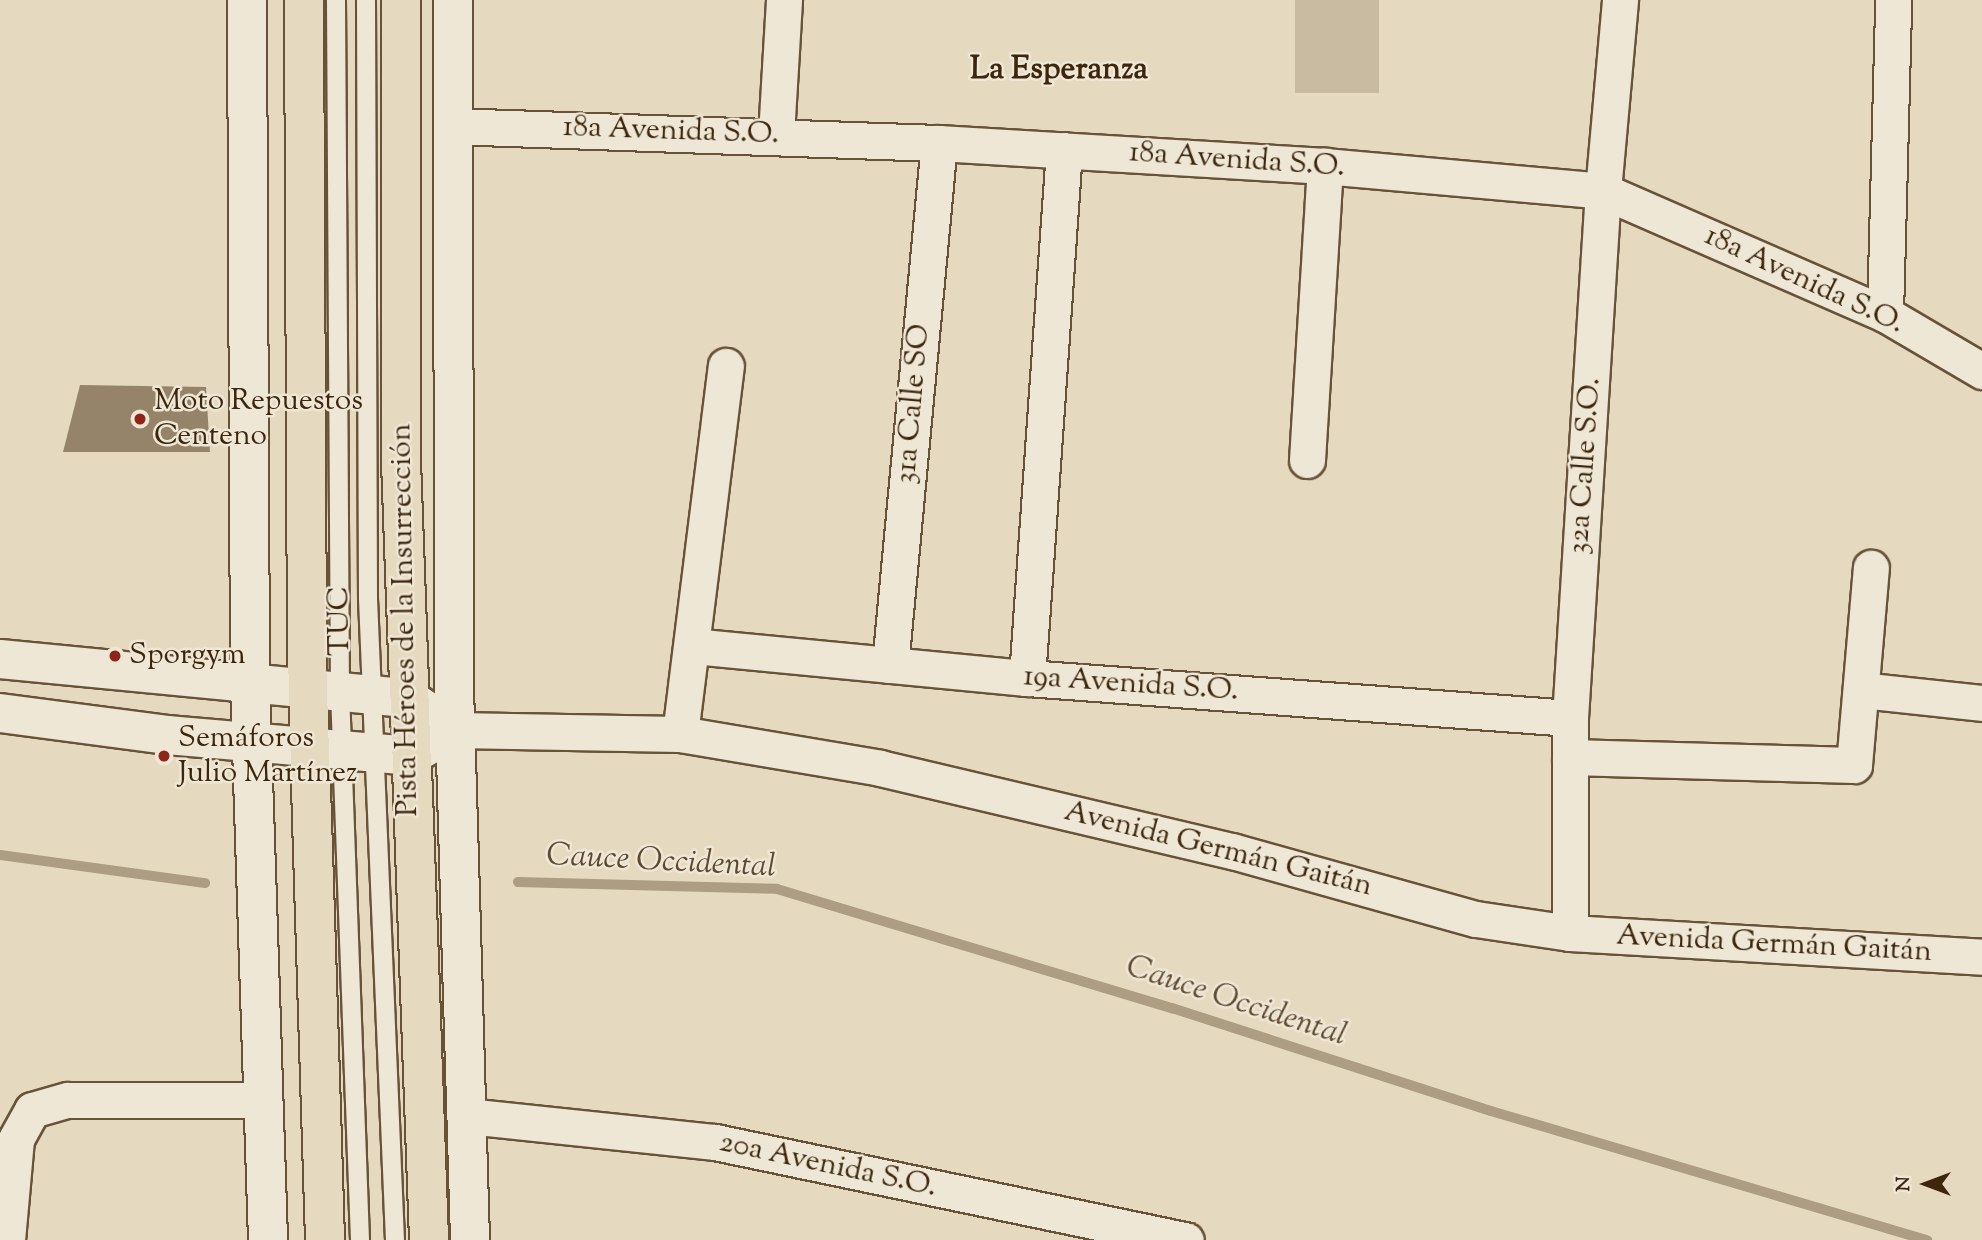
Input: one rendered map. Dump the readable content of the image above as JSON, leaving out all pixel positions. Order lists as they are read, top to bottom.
{
  "streets": {
    "main road": ["Pista Héroes de la Insurrección"],
    "street": [
      "18a Avenida S.O.",
      "31a Calle SO",
      "32a Calle S.O.",
      "19a Avenida S.O.",
      "Avenida Germán Gaitán",
      "20a Avenida S.O."
    ],
    "lane": ["TUC"]
  },
  "crossings": [
    ["18a Avenida S.O.", "31a Calle SO"],
    ["18a Avenida S.O.", "32a Calle S.O."],
    ["18a Avenida S.O.", "Pista Héroes de la Insurrección"],
    ["31a Calle SO", "19a Avenida S.O."],
    ["32a Calle S.O.", "19a Avenida S.O."],
    ["32a Calle S.O.", "Avenida Germán Gaitán"],
    ["Pista Héroes de la Insurrección", "TUC"],
    ["Pista Héroes de la Insurrección", "Avenida Germán Gaitán"],
    ["Pista Héroes de la Insurrección", "20a Avenida S.O."]
  ],
  "districts": ["La Esperanza"],
  "water": ["Cauce Occidental"],
  "places": ["Moto Repuestos Centeno", "Sporgym", "Semáforos Julio Martínez"],
  "north": "left"
}
